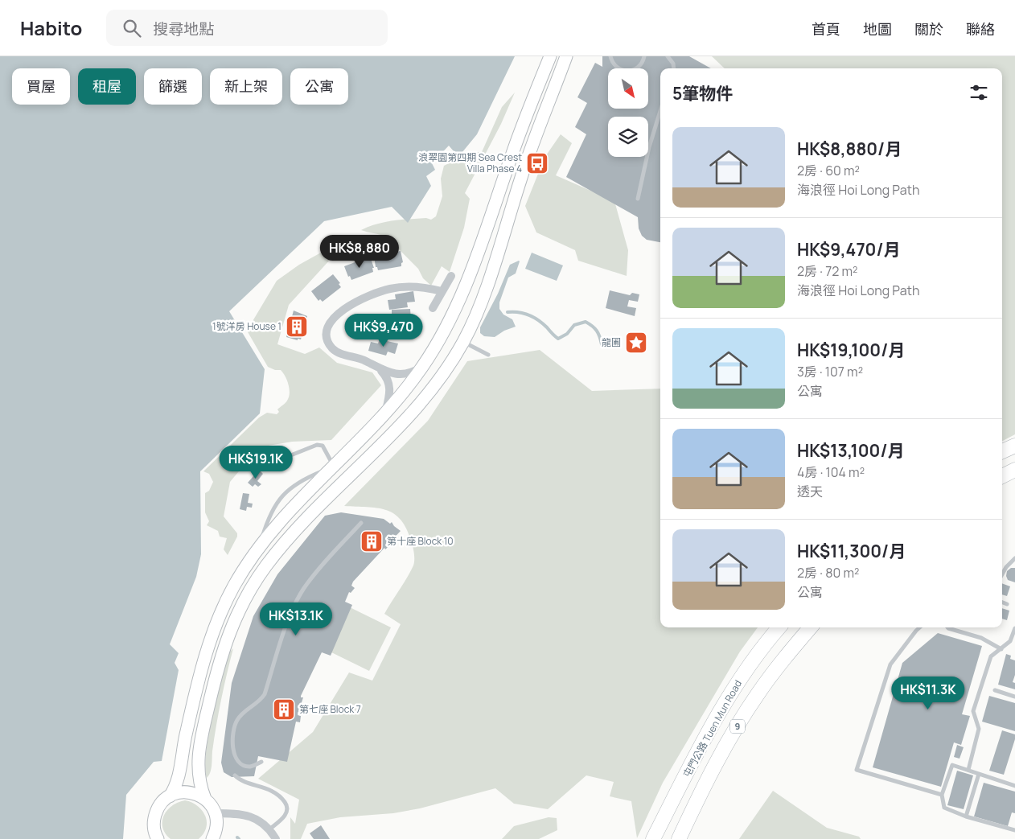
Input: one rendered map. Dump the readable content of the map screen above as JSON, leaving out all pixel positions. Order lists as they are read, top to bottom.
{
  "streets": {
    "highway": ["9", "屯門公路 Tuen Mun Road"]
  },
  "places": {
    "bus stop": ["浪翠園第四期 Sea Crest Villa Phase 4"],
    "building": ["1號洋房 House 1", "第十座 Block 10", "第七座 Block 7"],
    "place": ["龍圃"]
  },
  "north": "bottom right",
  "page": {
    "header": "Habito",
    "search": "搜尋地點",
    "nav": [
      "首頁",
      "地圖",
      "關於",
      "聯絡"
    ],
    "chip": [
      "買屋",
      "租屋",
      "篩選",
      "新上架",
      "公寓"
    ],
    "heading": "5筆物件",
    "list": [
      {
        "name": "HK$8,880/月",
        "note": "2房 · 60 m² · 海浪徑 Hoi Long Path"
      },
      {
        "name": "HK$9,470/月",
        "note": "2房 · 72 m² · 海浪徑 Hoi Long Path"
      },
      {
        "name": "HK$19,100/月",
        "note": "3房 · 107 m² · 公寓"
      },
      {
        "name": "HK$13,100/月",
        "note": "4房 · 104 m² · 透天"
      },
      {
        "name": "HK$11,300/月",
        "note": "2房 · 80 m² · 公寓"
      }
    ],
    "price": [
      "HK$8,880",
      "HK$9,470",
      "HK$19.1K",
      "HK$13.1K",
      "HK$11.3K"
    ]
  }
}
